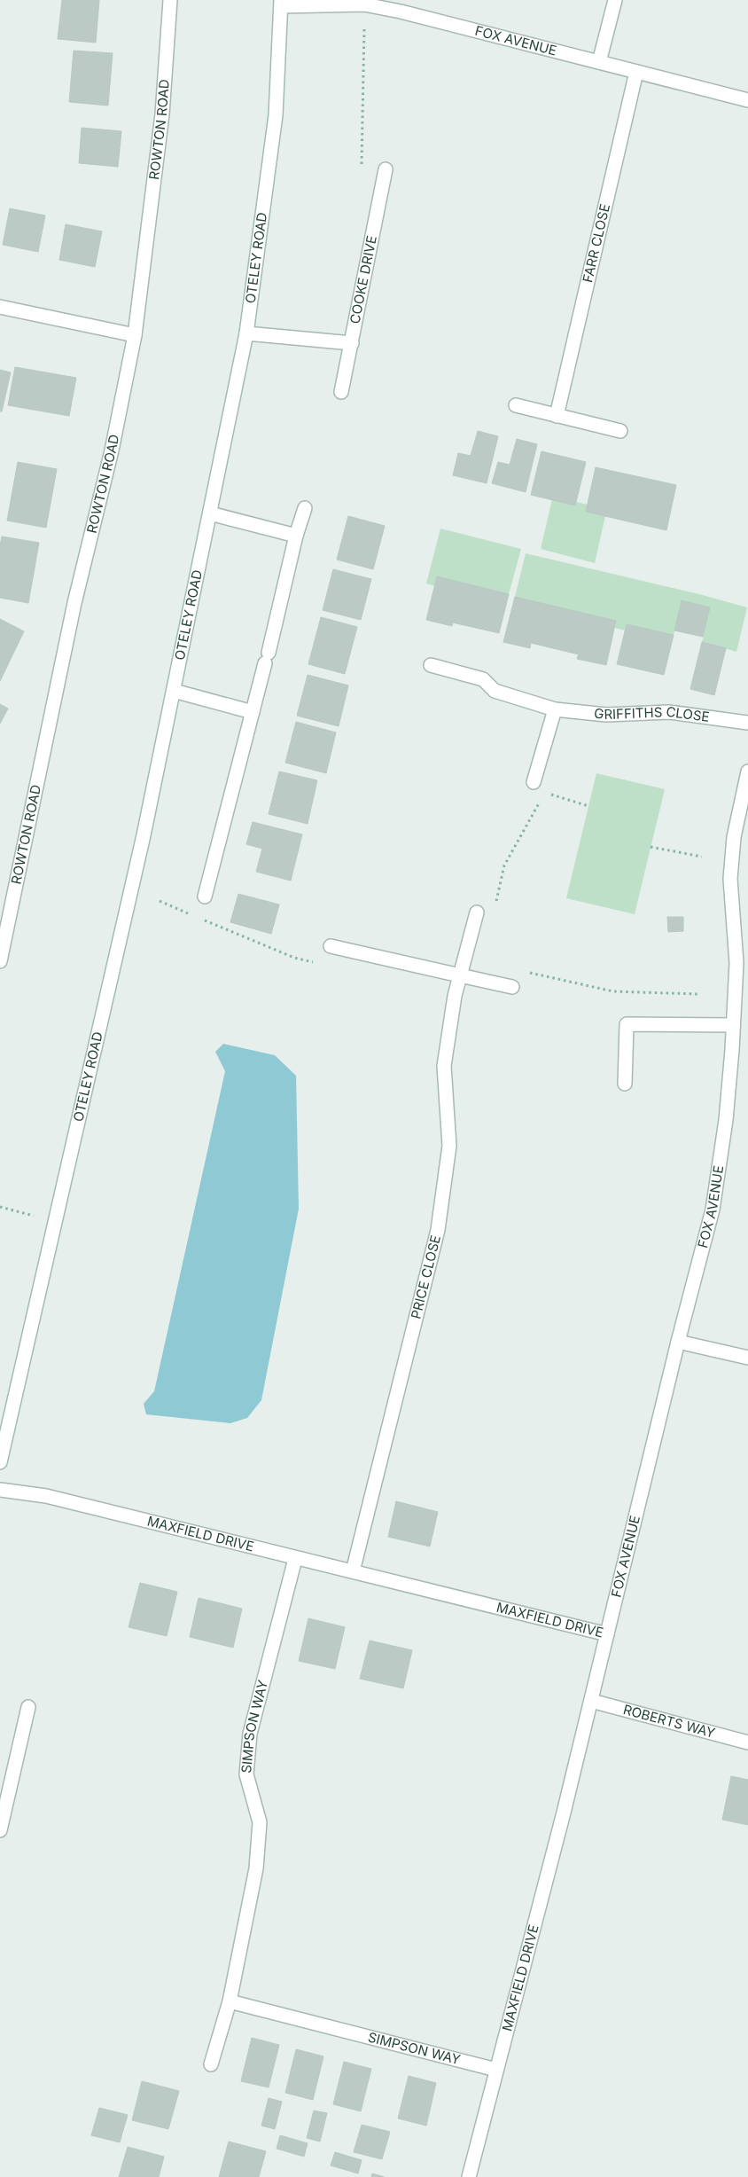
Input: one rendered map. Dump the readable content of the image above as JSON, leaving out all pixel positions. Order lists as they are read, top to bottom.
{
  "streets": {
    "street": [
      "FOX AVENUE",
      "ROWTON ROAD",
      "FARR CLOSE",
      "OTELEY ROAD",
      "COOKE DRIVE",
      "GRIFFITHS CLOSE",
      "PRICE CLOSE",
      "MAXFIELD DRIVE",
      "ROBERTS WAY",
      "SIMPSON WAY"
    ]
  },
  "crossings": [
    ["FOX AVENUE", "FARR CLOSE"],
    ["FOX AVENUE", "OTELEY ROAD"],
    ["FOX AVENUE", "MAXFIELD DRIVE"],
    ["PRICE CLOSE", "MAXFIELD DRIVE"],
    ["MAXFIELD DRIVE", "ROBERTS WAY"],
    ["MAXFIELD DRIVE", "SIMPSON WAY"]
  ]
}
